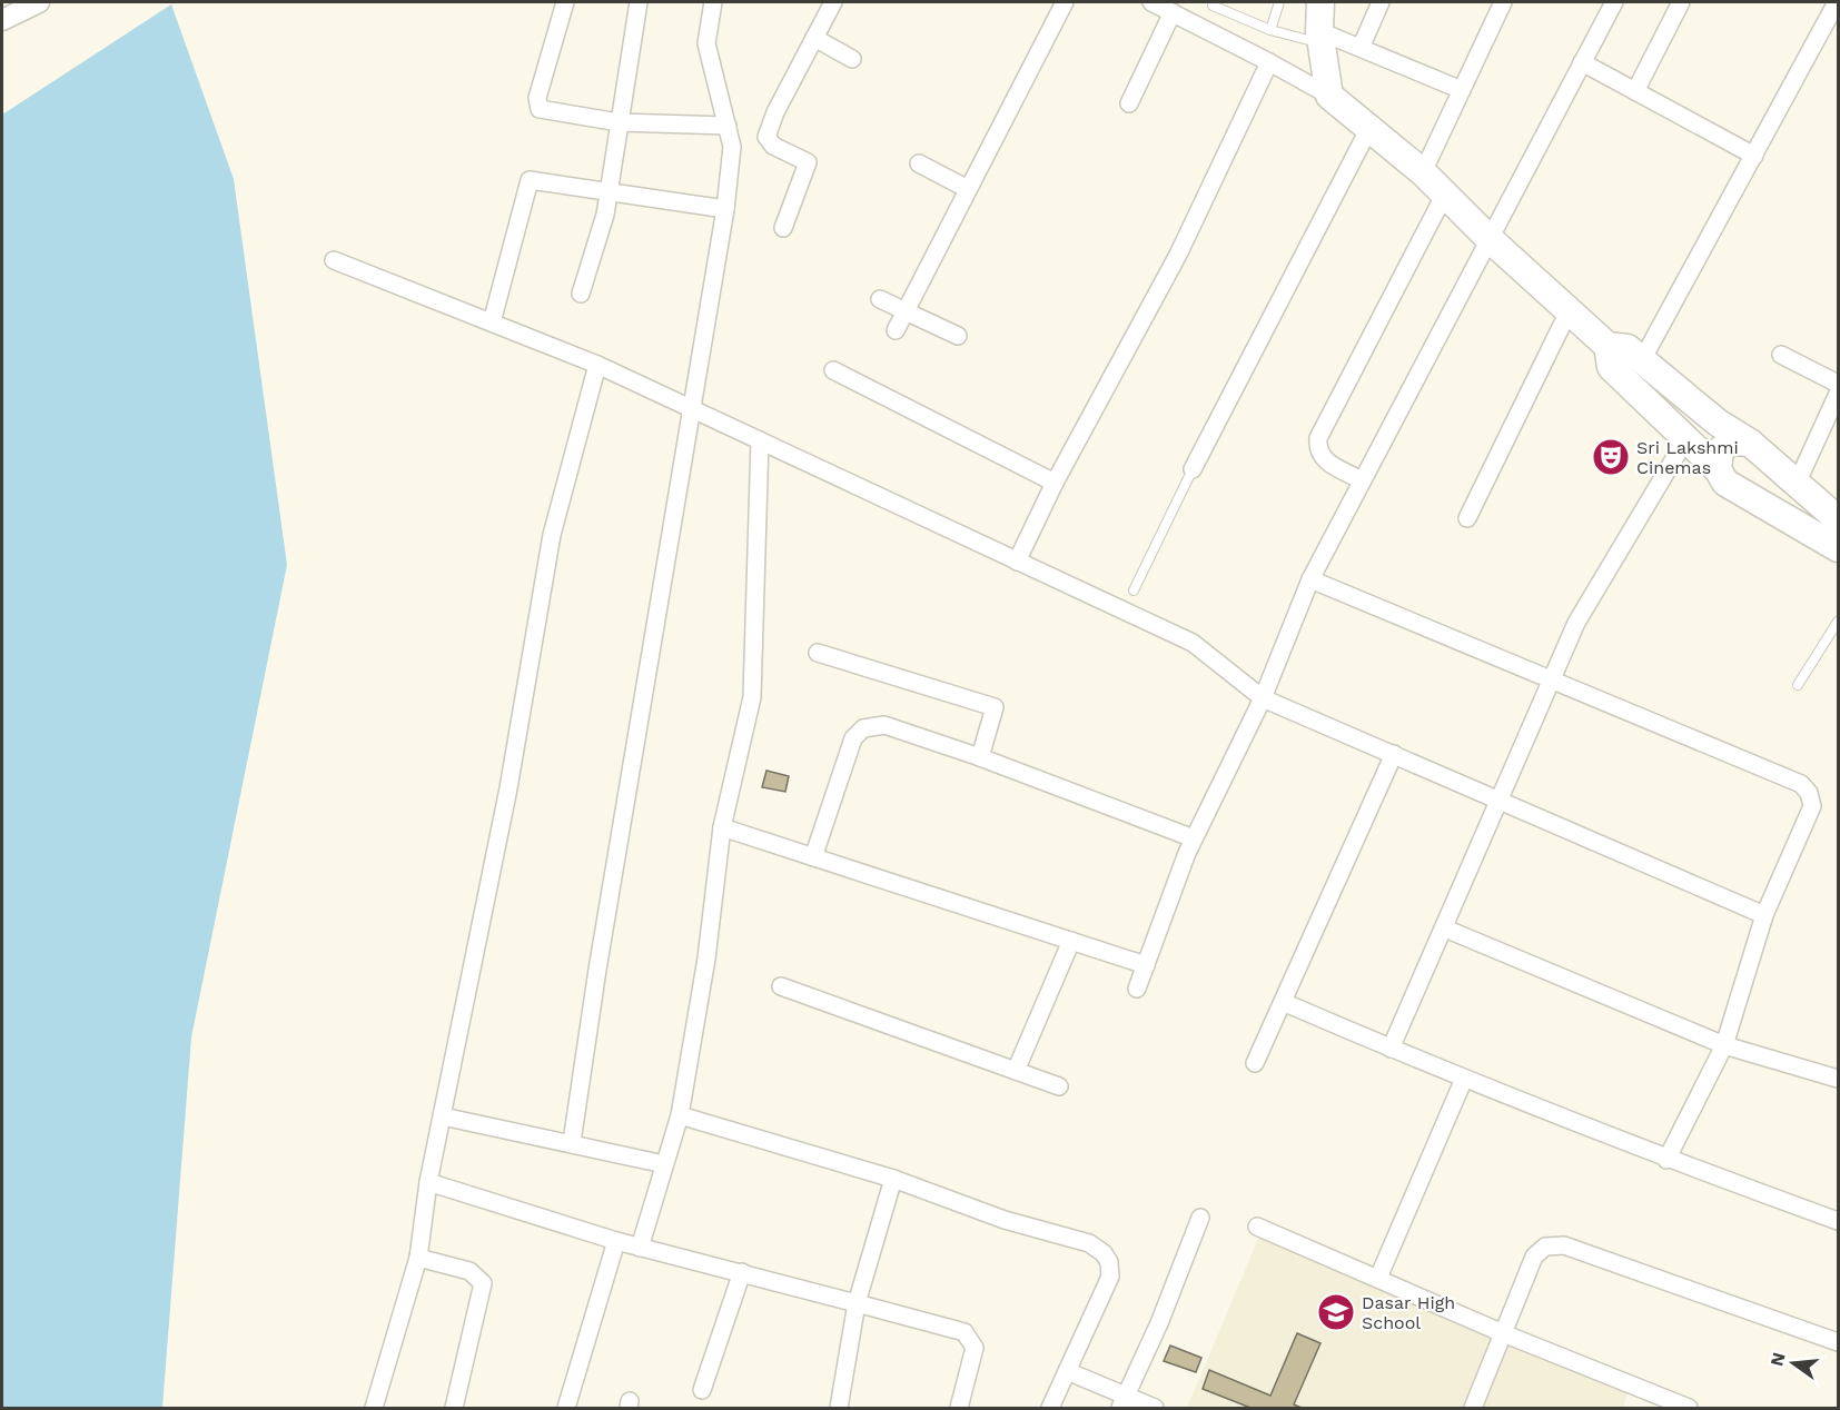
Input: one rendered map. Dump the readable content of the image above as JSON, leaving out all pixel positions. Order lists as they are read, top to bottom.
{
  "places": {
    "theatre": ["Sri Lakshmi Cinemas"],
    "school or university": ["Dasar High School"]
  },
  "north": "left"
}
